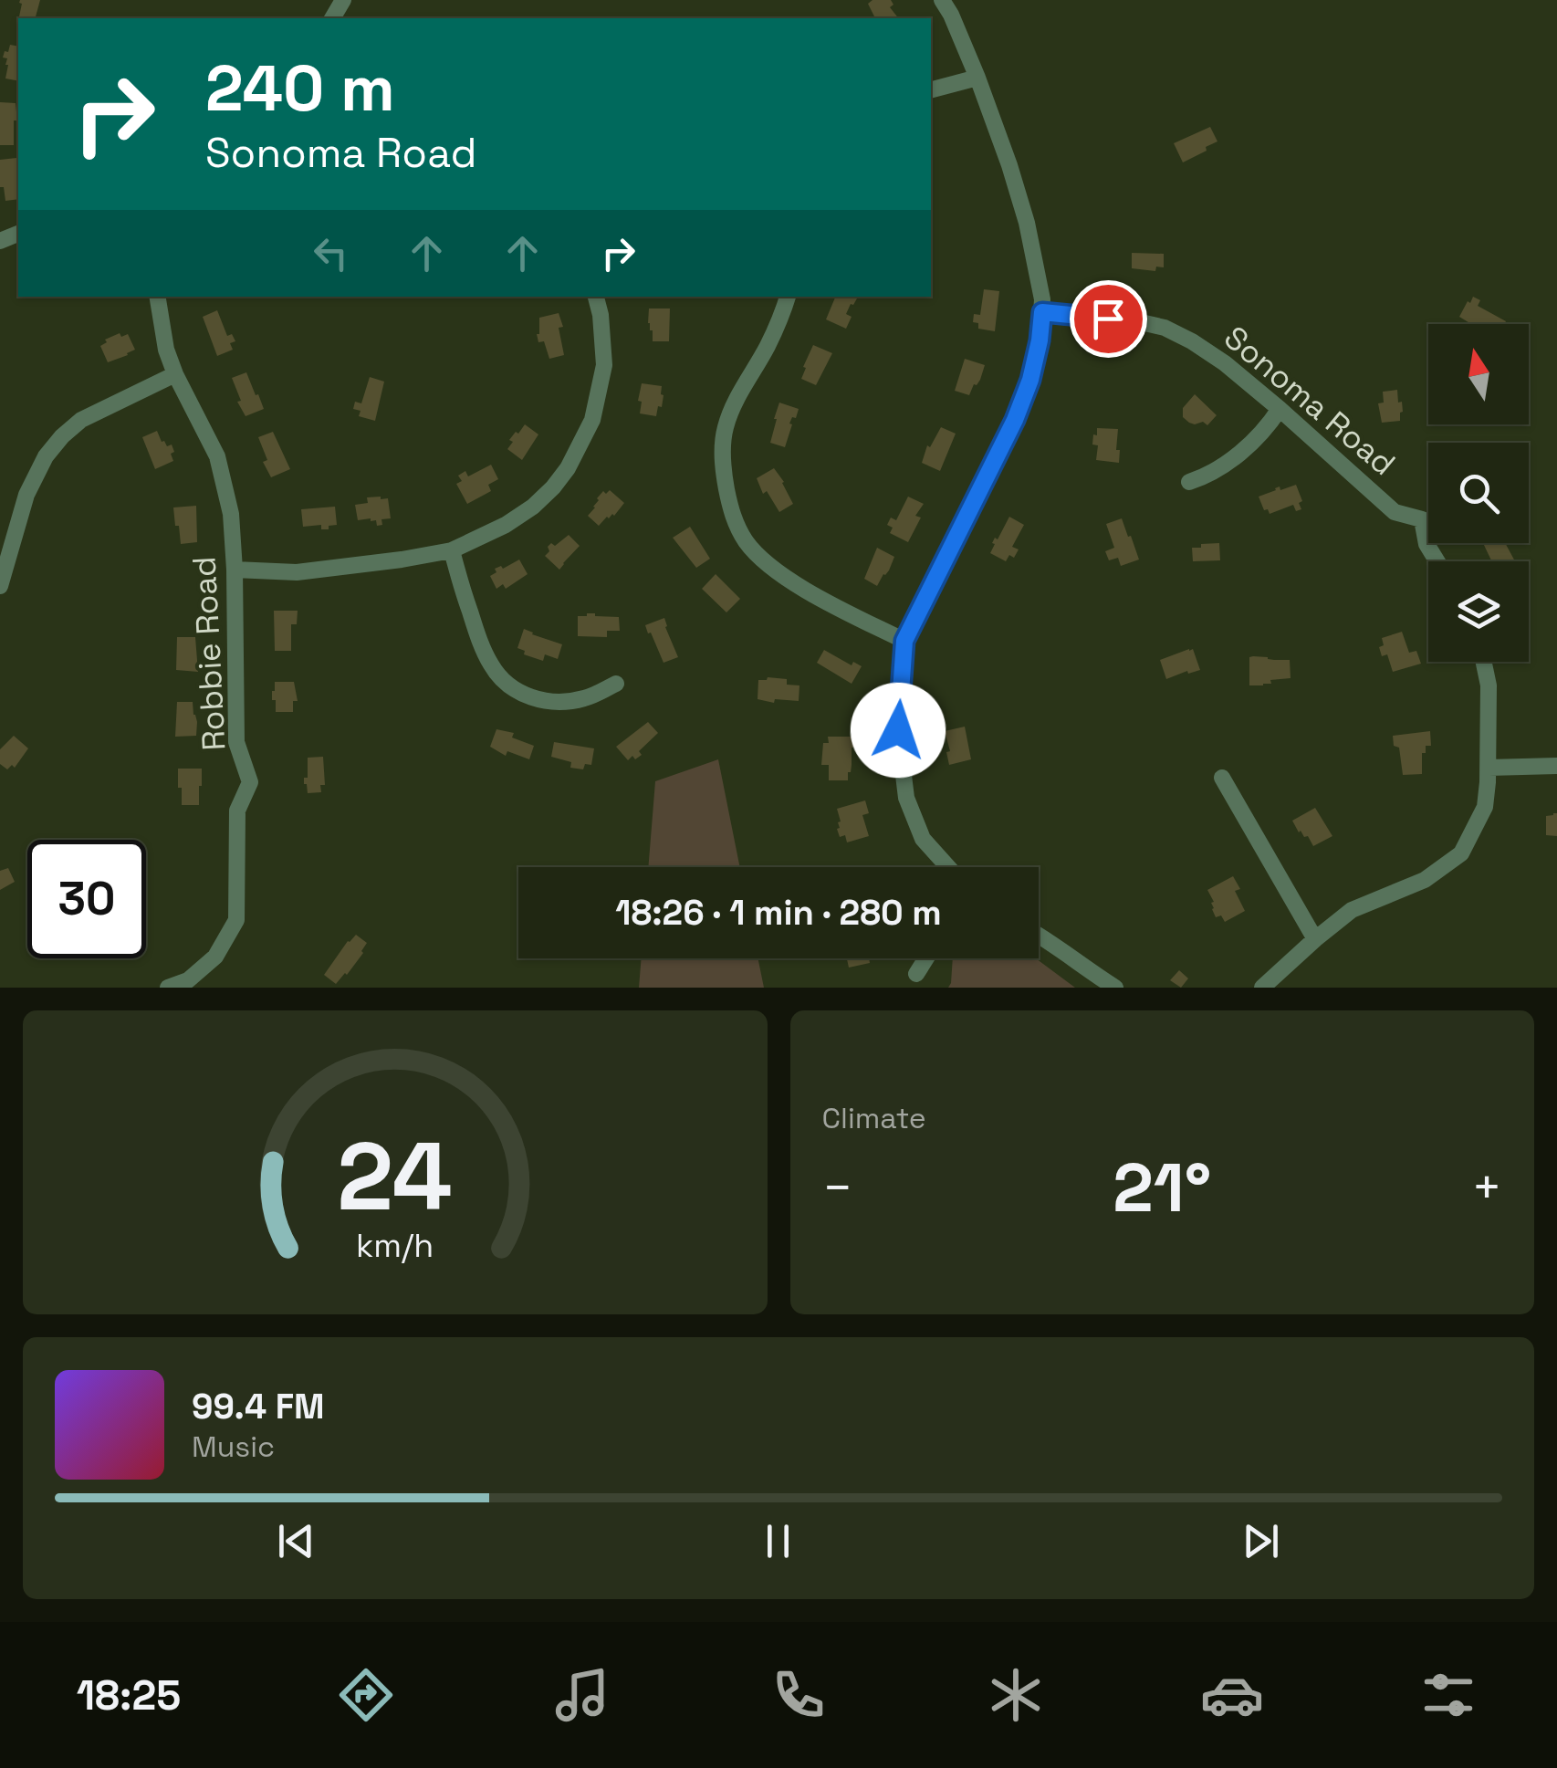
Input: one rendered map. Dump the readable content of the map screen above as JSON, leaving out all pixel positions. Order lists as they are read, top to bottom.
{
  "streets": {
    "street": ["Sonoma Road", "Robbie Road"]
  },
  "north": "top",
  "page": {
    "turn": ["240 m", "Sonoma Road"],
    "limit": "30",
    "trip": "18:26 · 1 min · 280 m",
    "tile": "Climate",
    "heat": ["−", "21°", "+"],
    "song": ["99.4 FM", "Music"],
    "tabs": "18:25",
    "gauge": ["24", "km/h"]
  }
}
